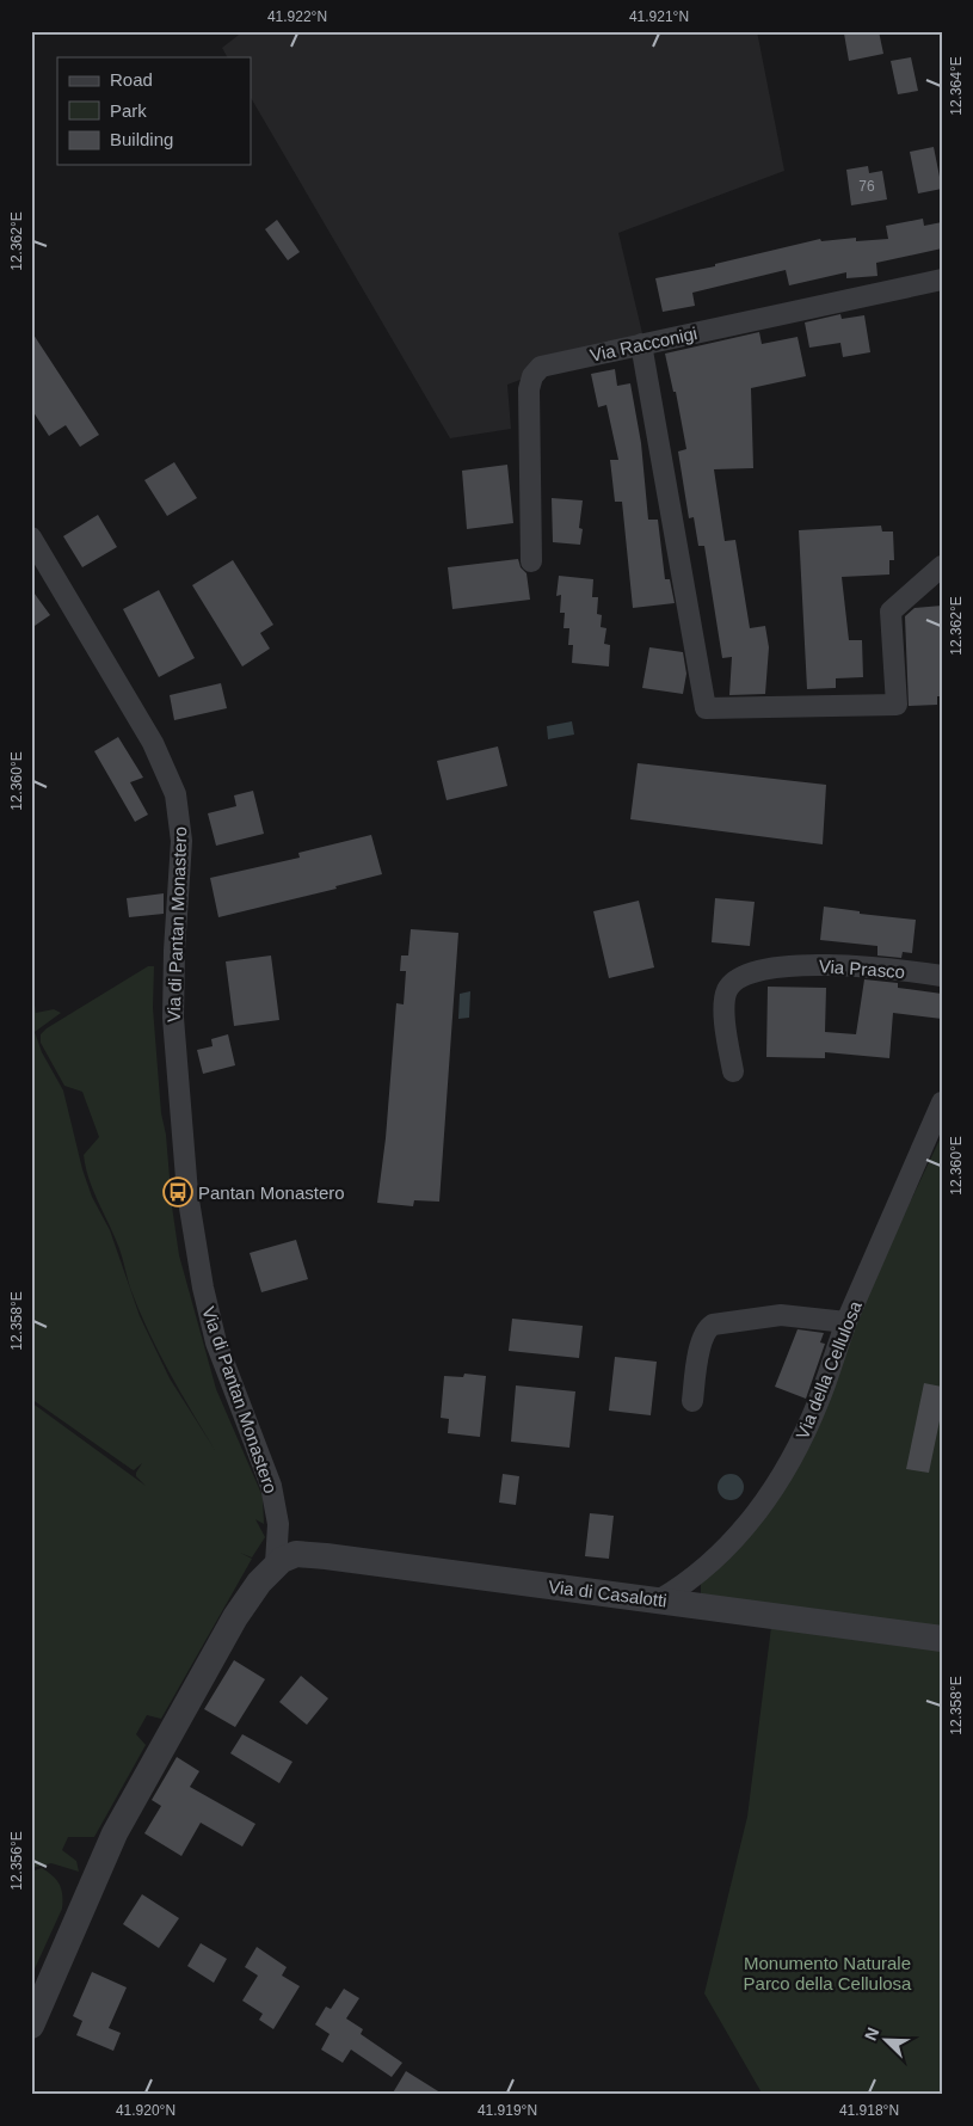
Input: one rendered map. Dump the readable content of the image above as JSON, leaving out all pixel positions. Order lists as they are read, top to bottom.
{
  "streets": {
    "street": [
      "Via Racconigi",
      "Via di Pantan Monastero",
      "Via Prasco",
      "Via della Cellulosa",
      "Via di Casalotti"
    ]
  },
  "crossings": [
    ["Via di Pantan Monastero", "Via di Casalotti"],
    ["Via della Cellulosa", "Via di Casalotti"]
  ],
  "parks": ["Monumento Naturale Parco della Cellulosa"],
  "places": {
    "bus stop": ["Pantan Monastero"]
  },
  "house_numbers": ["76"],
  "legend": ["Road", "Park", "Building"],
  "north": "top left",
  "coordinates": [
    "41.922°N",
    "41.921°N",
    "12.364°E",
    "12.362°E",
    "12.360°E",
    "12.358°E",
    "12.356°E",
    "41.920°N",
    "41.919°N",
    "41.918°N"
  ]
}
